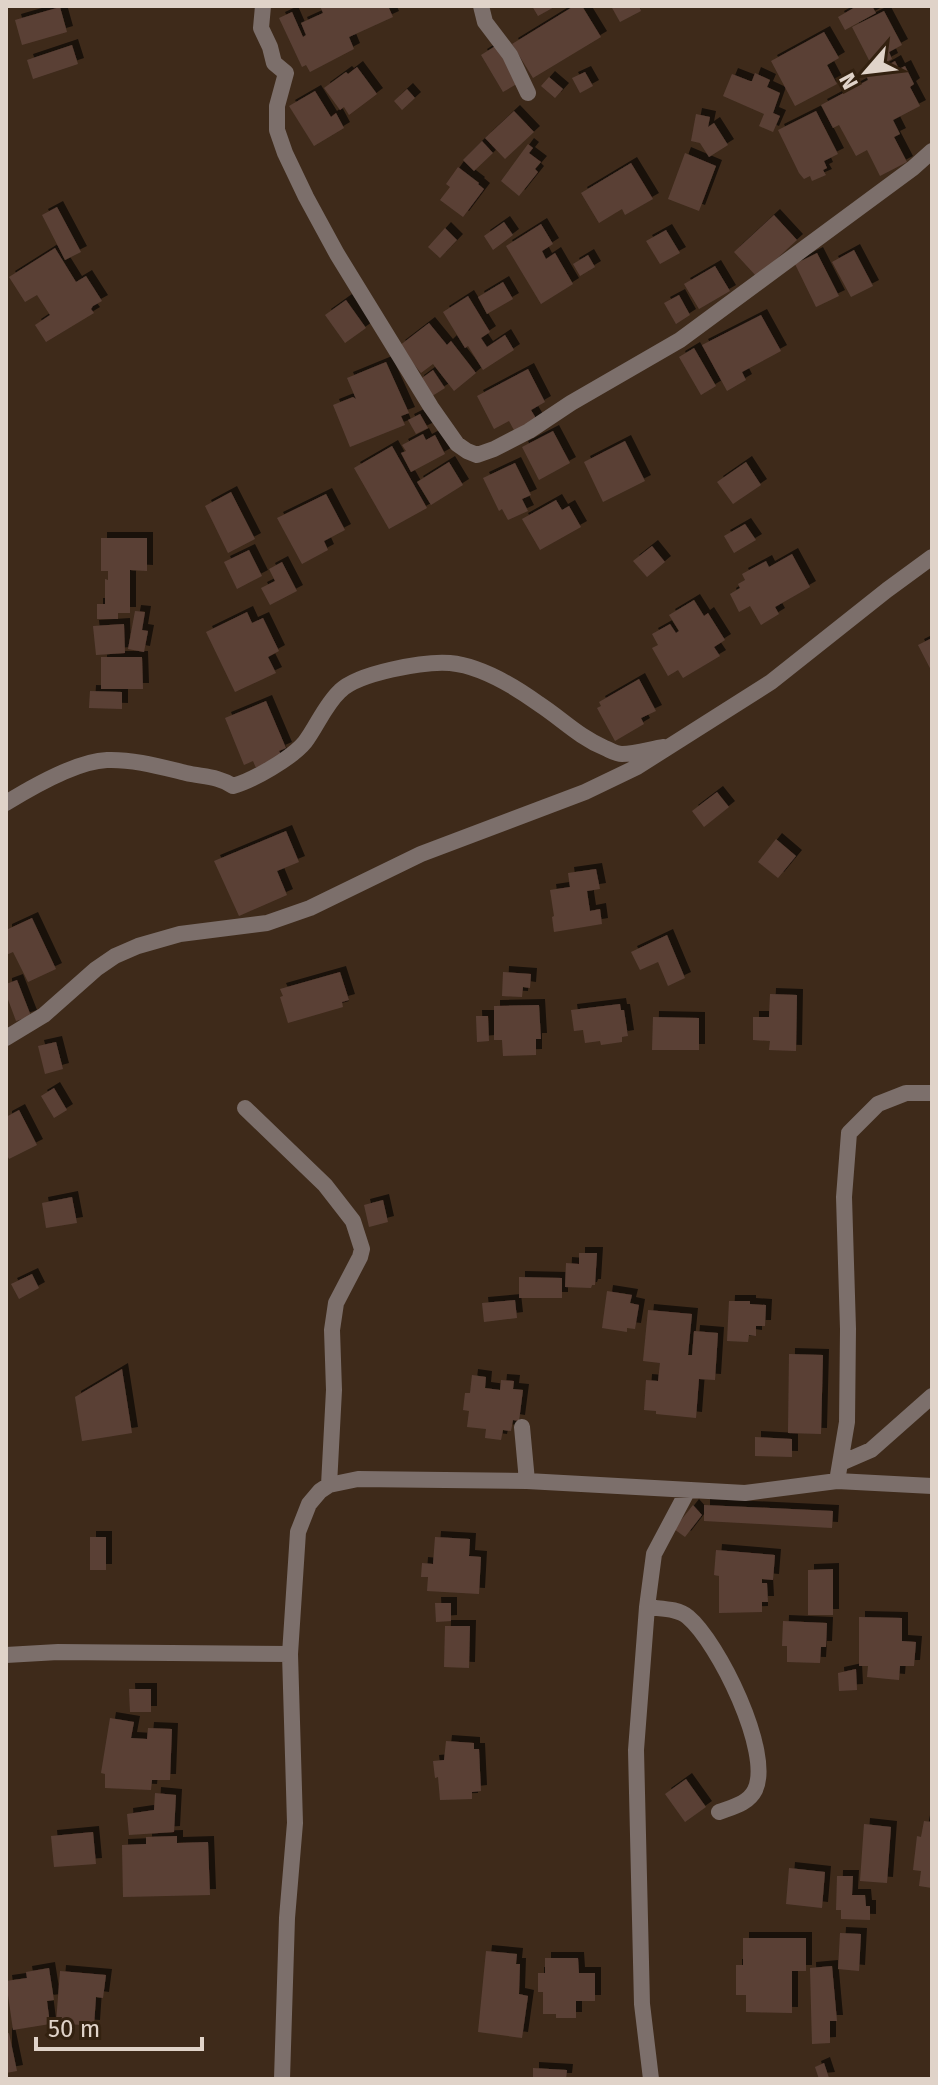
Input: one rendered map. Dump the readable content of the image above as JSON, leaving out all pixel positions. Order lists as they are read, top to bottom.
{
  "scale_bar": "50 m",
  "north": "bottom left"
}
